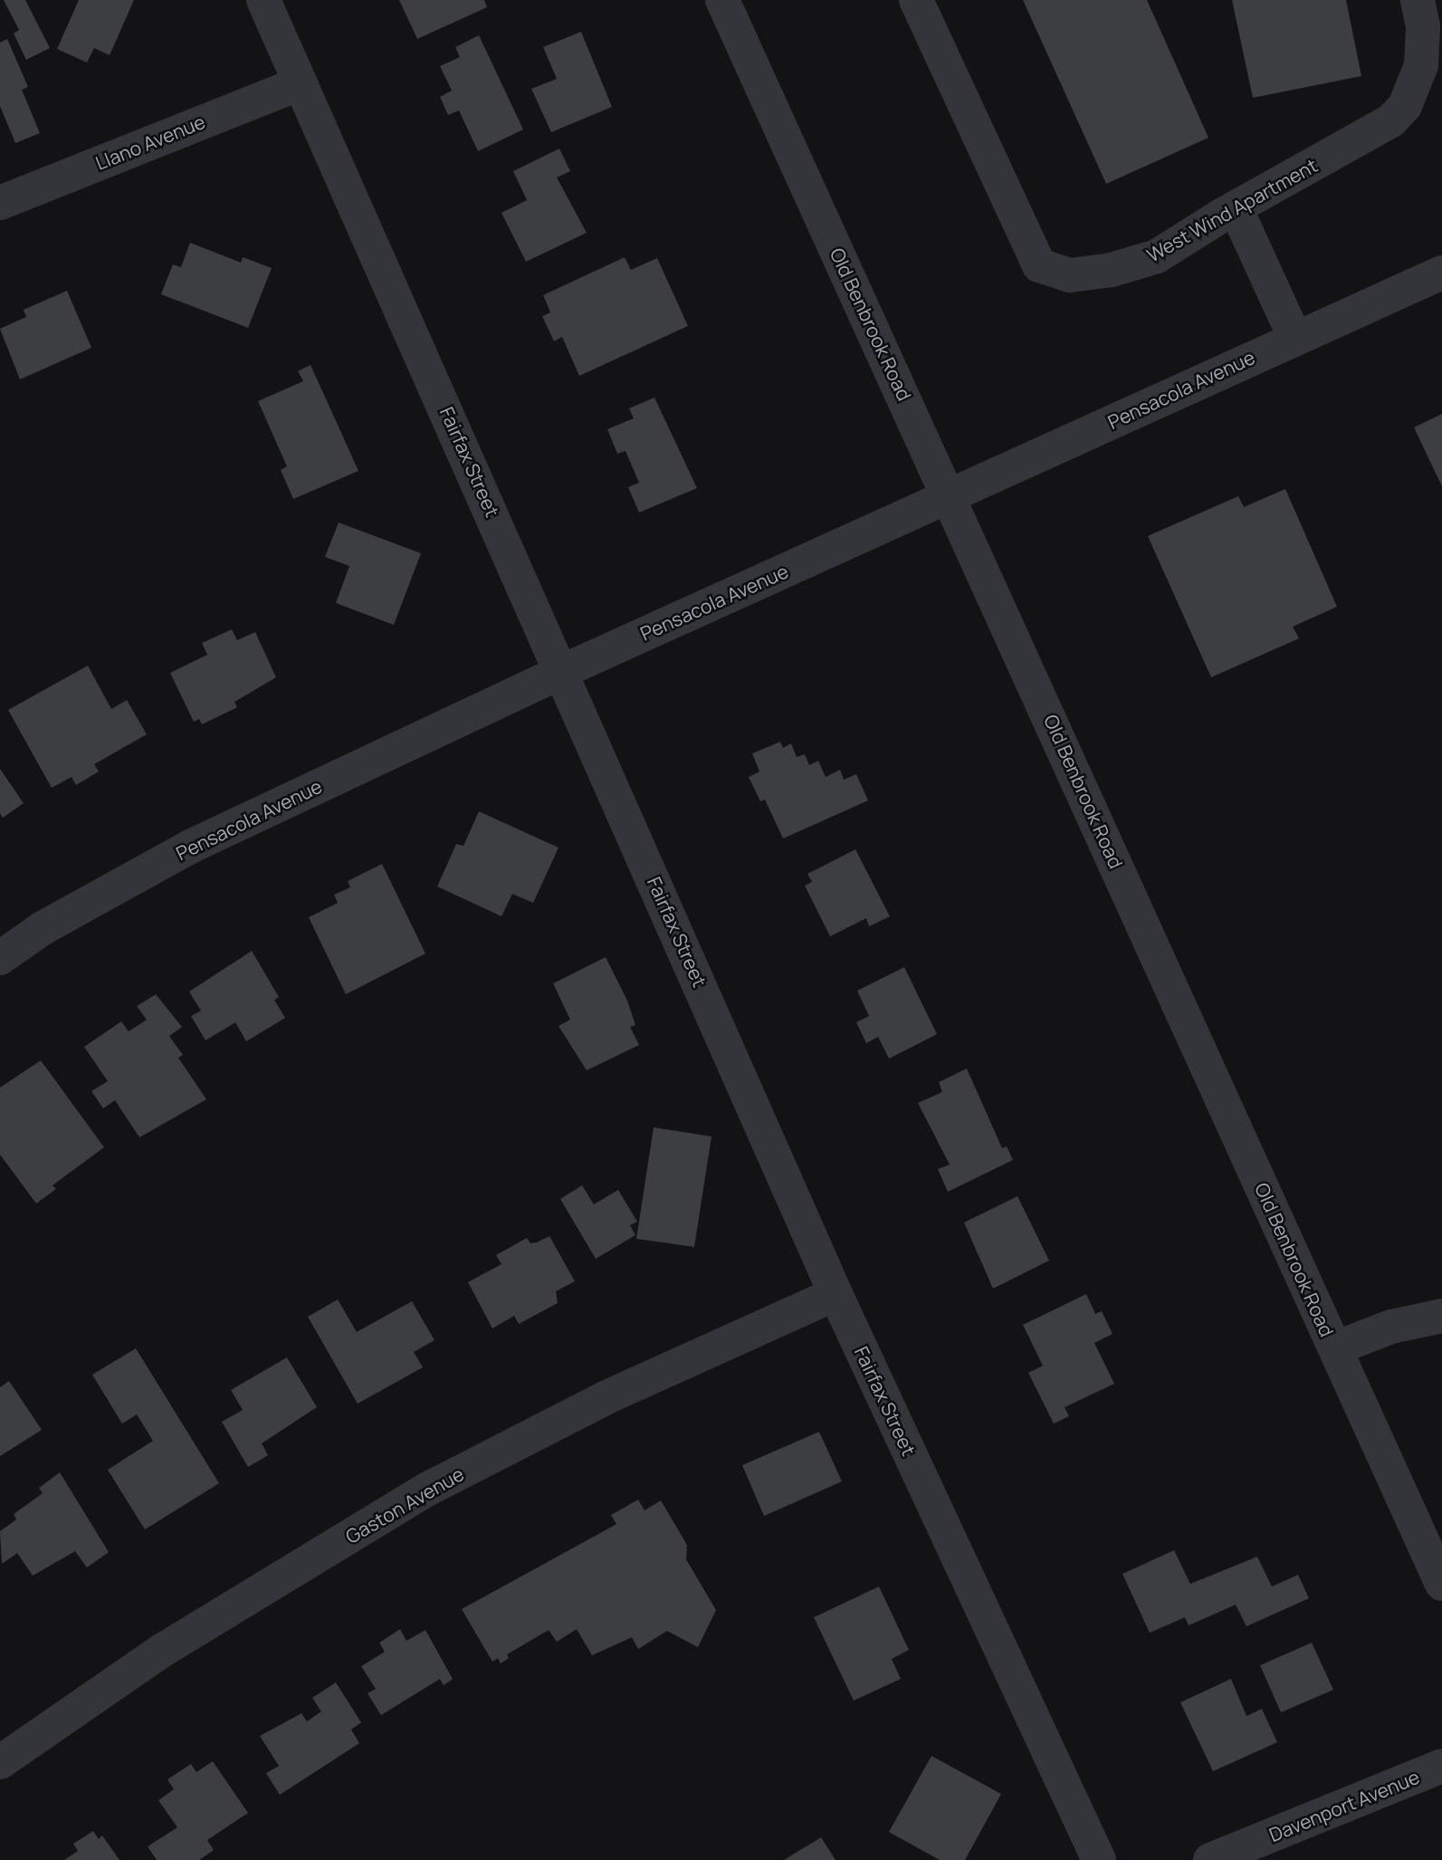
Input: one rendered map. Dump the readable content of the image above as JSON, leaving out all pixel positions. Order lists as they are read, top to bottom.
{
  "streets": {
    "street": [
      "Llano Avenue",
      "West Wind Apartment",
      "Old Benbrook Road",
      "Pensacola Avenue",
      "Fairfax Street",
      "Gaston Avenue",
      "Davenport Avenue"
    ]
  },
  "crossings": [
    ["Llano Avenue", "Fairfax Street"],
    ["Old Benbrook Road", "Pensacola Avenue"],
    ["Pensacola Avenue", "Fairfax Street"],
    ["Fairfax Street", "Gaston Avenue"]
  ]
}
